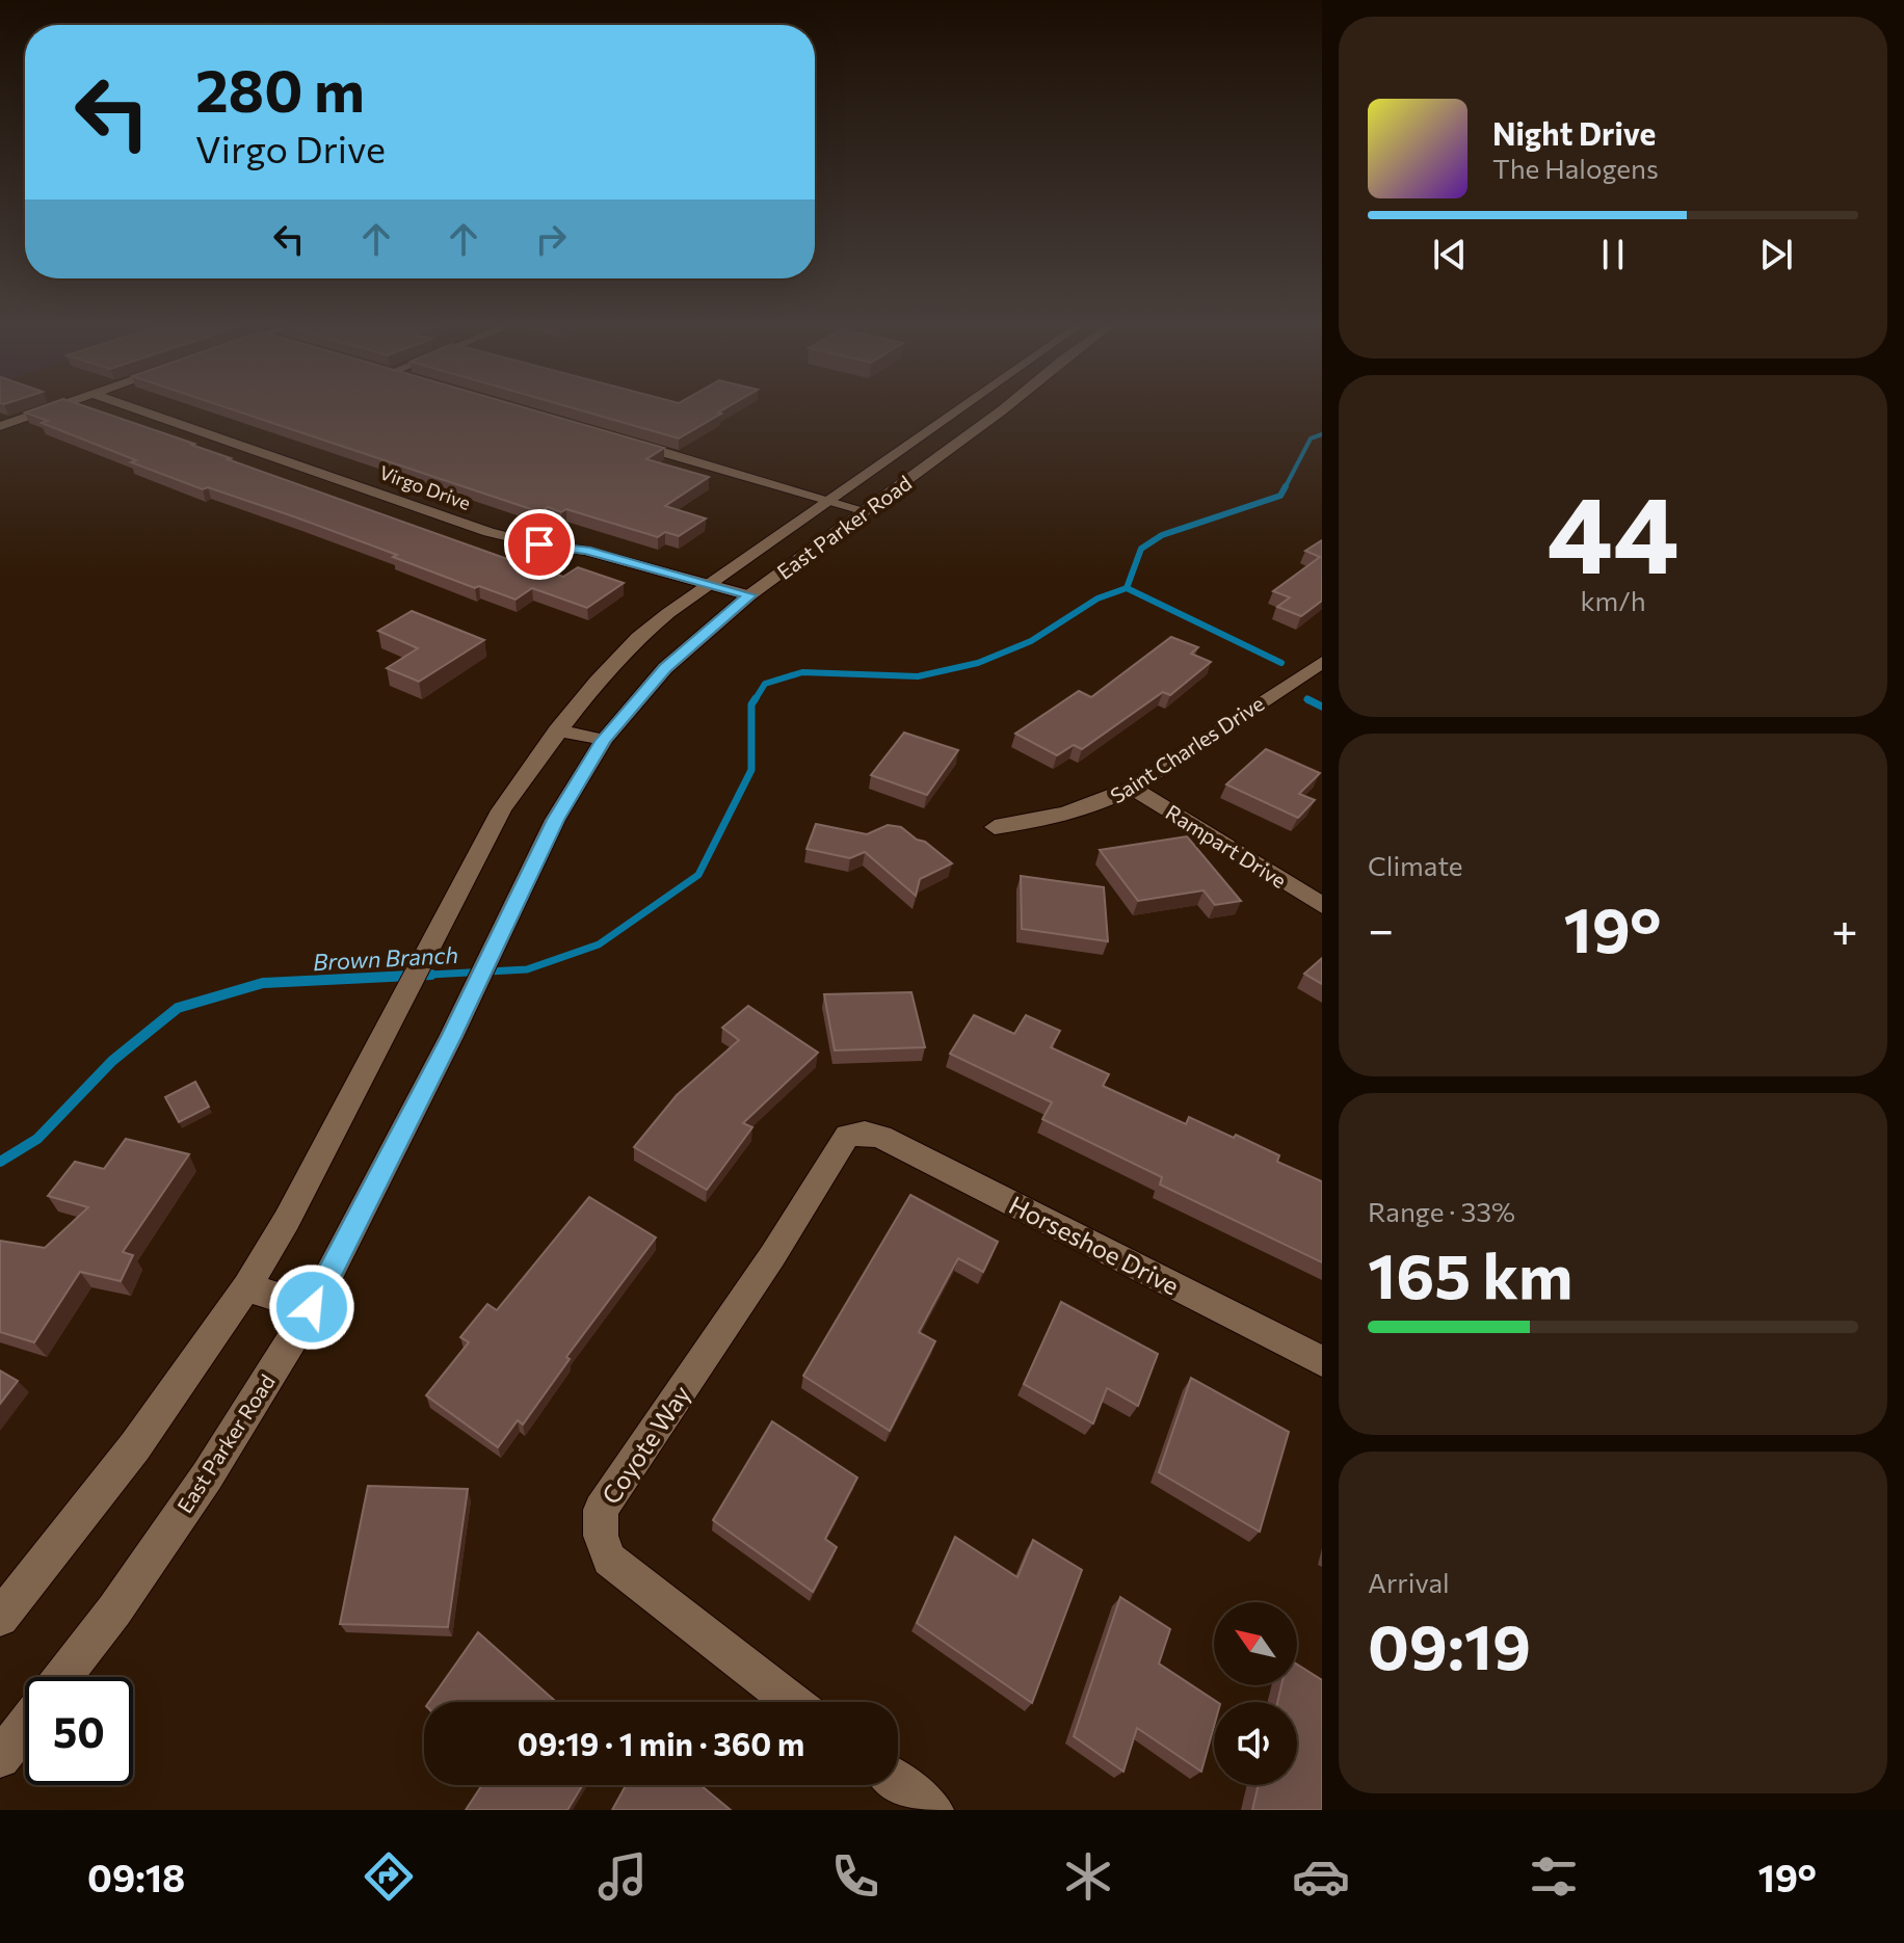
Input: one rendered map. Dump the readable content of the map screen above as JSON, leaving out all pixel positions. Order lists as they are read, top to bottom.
{
  "streets": {
    "main road": [
      "Virgo Drive",
      "East Parker Road",
      "Saint Charles Drive",
      "Rampart Drive",
      "Horseshoe Drive",
      "Coyote Way"
    ]
  },
  "crossings": [
    ["Virgo Drive", "East Parker Road"],
    ["Saint Charles Drive", "Rampart Drive"],
    ["Horseshoe Drive", "Coyote Way"]
  ],
  "water": ["Brown Branch"],
  "north": "top left",
  "page": {
    "turn": ["280 m", "Virgo Drive"],
    "song": ["Night Drive", "The Halogens"],
    "tile": [
      ["44", "km/h"],
      "Climate",
      ["Range · 33%", "165 km"],
      ["Arrival", "09:19"]
    ],
    "heat": ["−", "19°", "+"],
    "limit": "50",
    "trip": "09:19 · 1 min · 360 m",
    "tabs": ["09:18", "19°"]
  }
}
